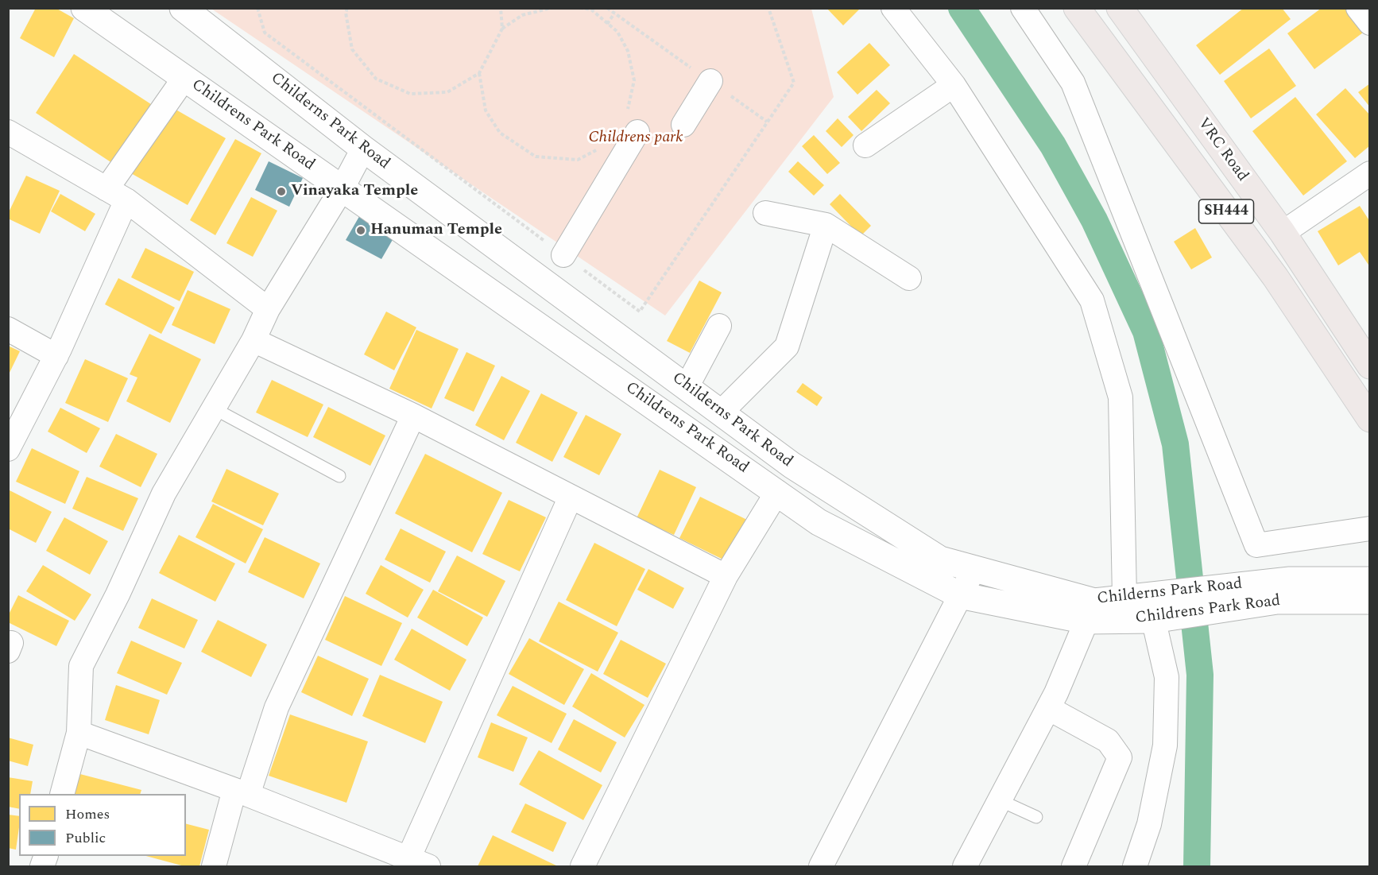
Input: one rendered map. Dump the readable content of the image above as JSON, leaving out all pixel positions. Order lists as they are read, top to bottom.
{
  "streets": {
    "main road": ["VRC Road", "SH444"],
    "street": ["Childerns Park Road", "Childrens Park Road"]
  },
  "crossings": [
    ["Childerns Park Road", "Childrens Park Road"]
  ],
  "parks": ["Childrens park"],
  "places": ["Vinayaka Temple", "Hanuman Temple"],
  "legend": ["Homes", "Public"]
}
